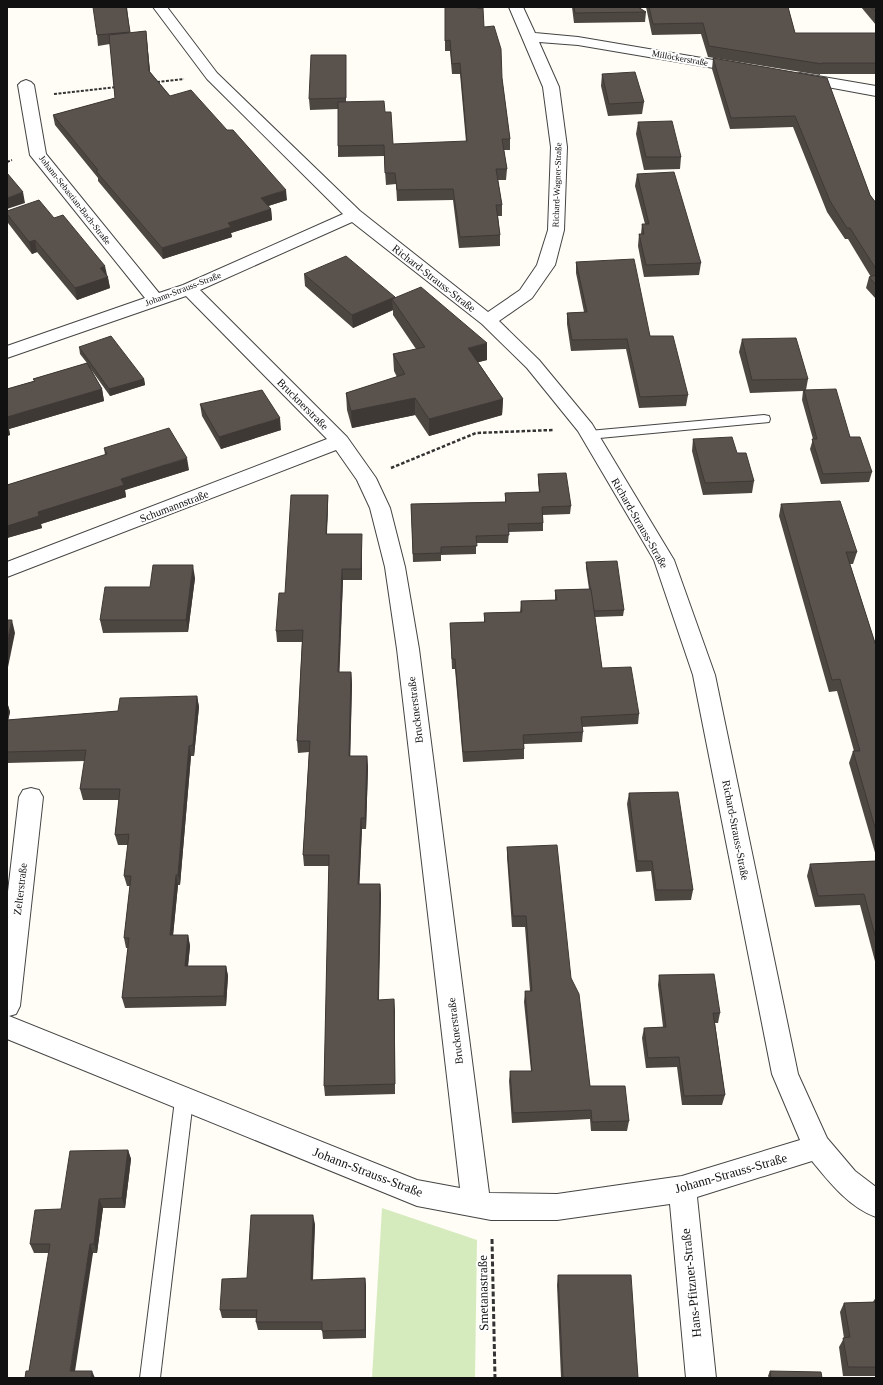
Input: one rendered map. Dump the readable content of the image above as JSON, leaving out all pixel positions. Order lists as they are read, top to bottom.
{
  "streets": {
    "street": [
      "Millöckerstraße",
      "Richard-Wagner-Straße",
      "Johann-Sebastian-Bach-Straße",
      "Richard-Strauss-Straße",
      "Johann-Strauss-Straße",
      "Brucknerstraße",
      "Schumannstraße",
      "Zelterstraße",
      "Hans-Pfitzner-Straße"
    ],
    "path": ["Smetanastraße"]
  },
  "crossings": [
    ["Millöckerstraße", "Richard-Wagner-Straße"],
    ["Richard-Wagner-Straße", "Richard-Strauss-Straße"],
    ["Johann-Sebastian-Bach-Straße", "Johann-Strauss-Straße"],
    ["Richard-Strauss-Straße", "Johann-Strauss-Straße"],
    ["Johann-Strauss-Straße", "Brucknerstraße"],
    ["Johann-Strauss-Straße", "Hans-Pfitzner-Straße"],
    ["Johann-Strauss-Straße", "Smetanastraße"],
    ["Brucknerstraße", "Schumannstraße"],
    ["Brucknerstraße", "Smetanastraße"]
  ]
}
